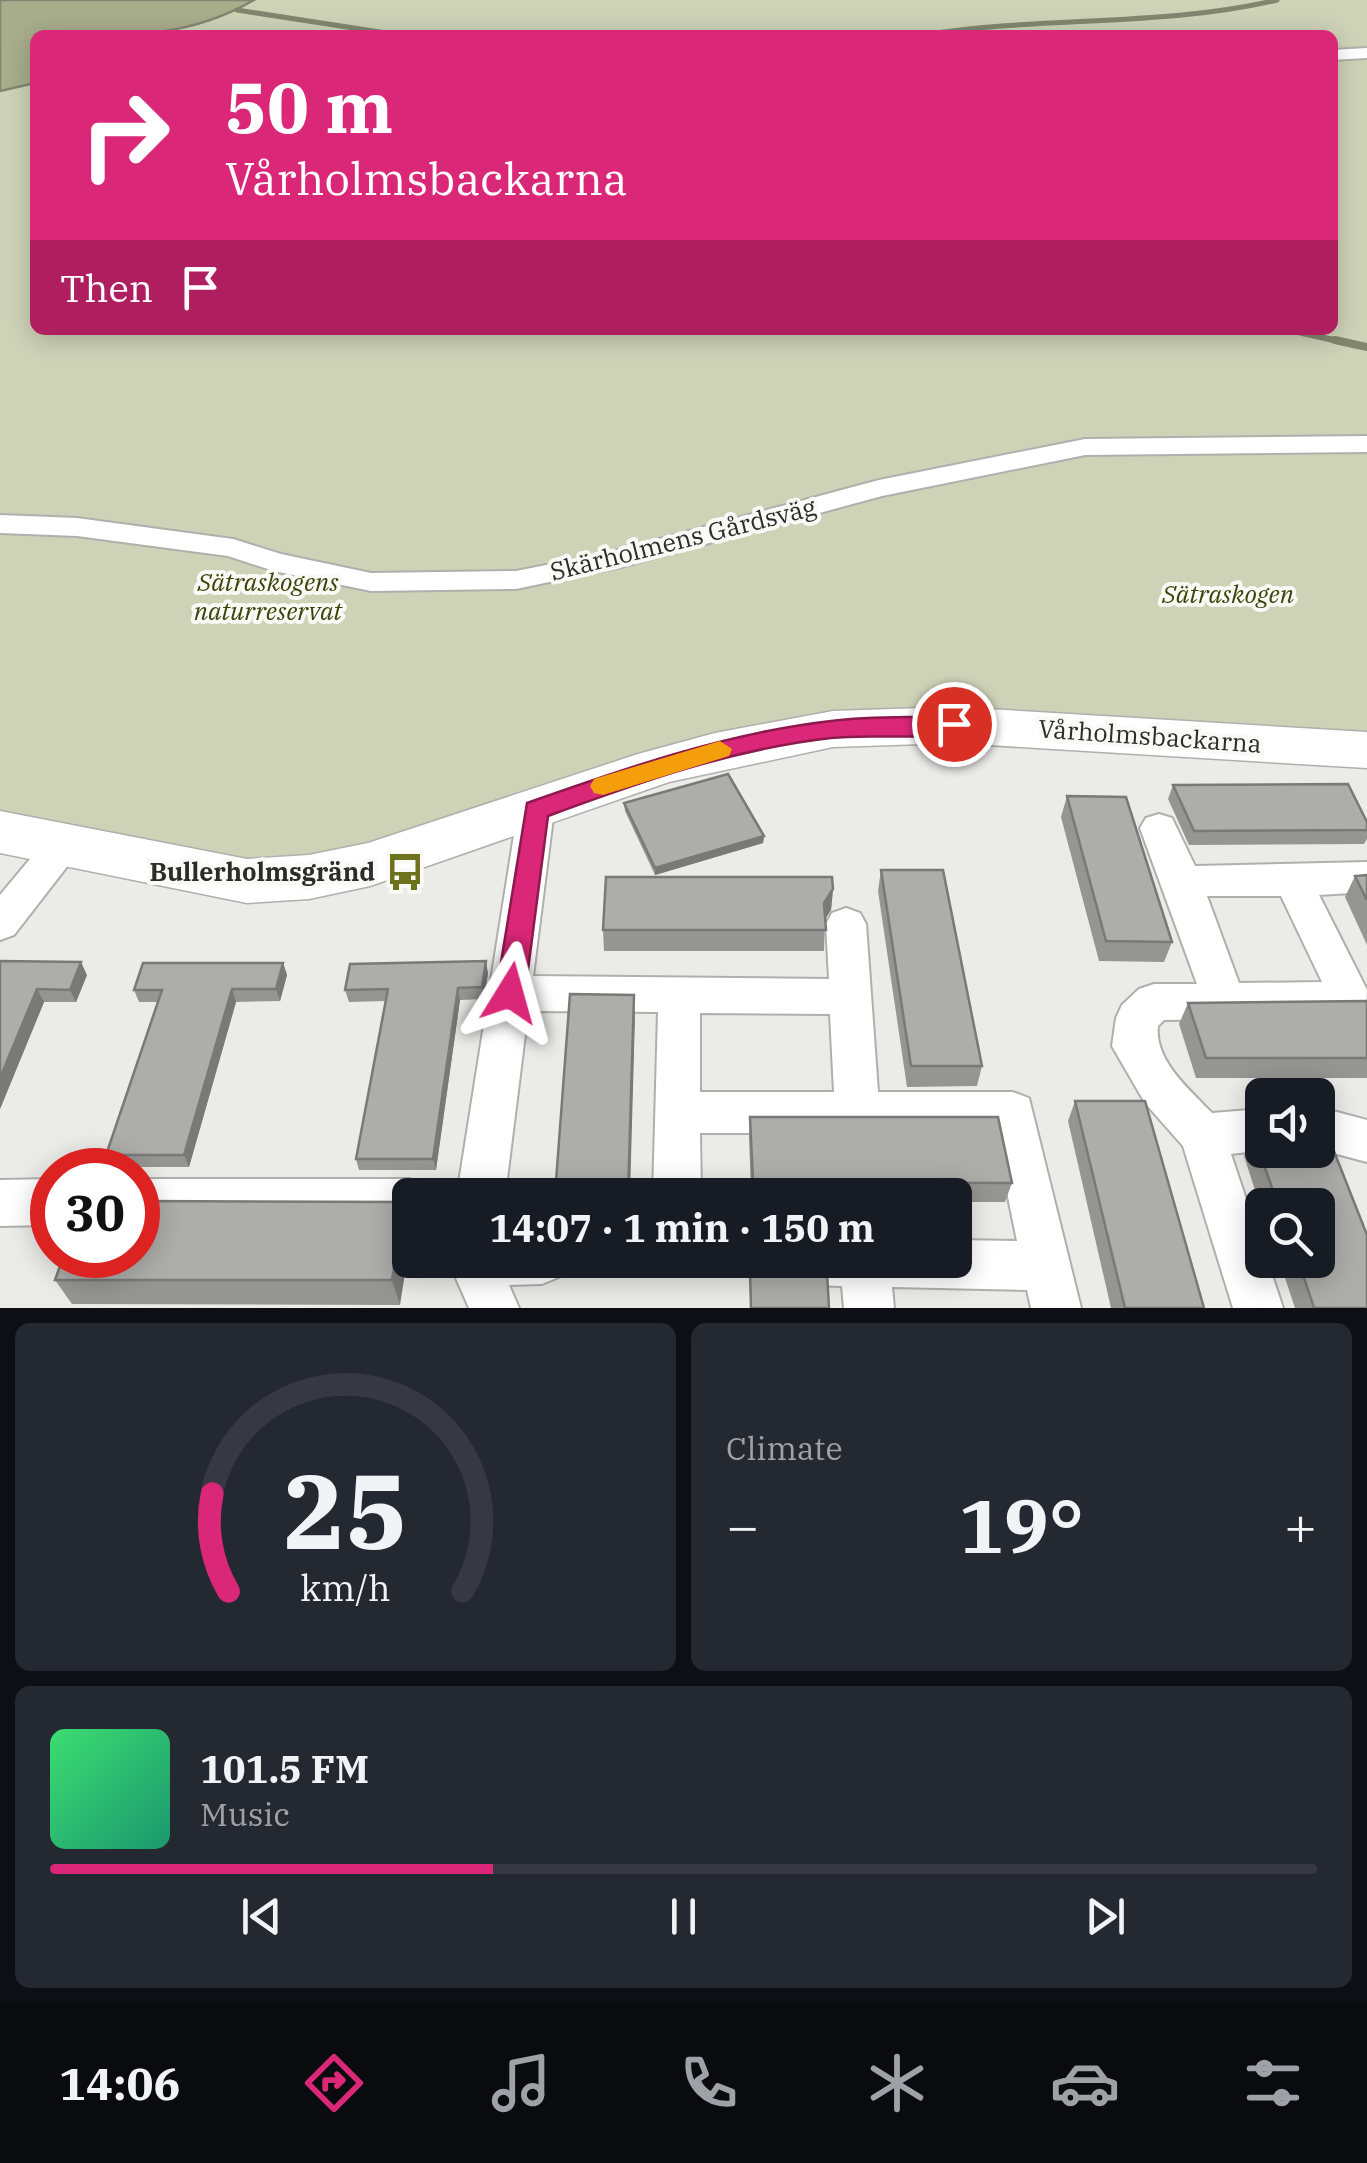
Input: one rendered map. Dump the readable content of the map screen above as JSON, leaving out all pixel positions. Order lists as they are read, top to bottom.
{
  "streets": {
    "street": ["Skärholmens Gårdsväg", "Vårholmsbackarna"]
  },
  "parks": ["Sätraskogens naturreservat", "Sätraskogen"],
  "places": {
    "bus stop": ["Bullerholmsgränd"]
  },
  "page": {
    "turn": ["50 m", "Vårholmsbackarna"],
    "then": "Then",
    "limit": "30",
    "trip": "14:07 · 1 min · 150 m",
    "tile": "Climate",
    "heat": ["−", "19°", "+"],
    "song": ["101.5 FM", "Music"],
    "tabs": "14:06",
    "gauge": ["25", "km/h"]
  }
}
